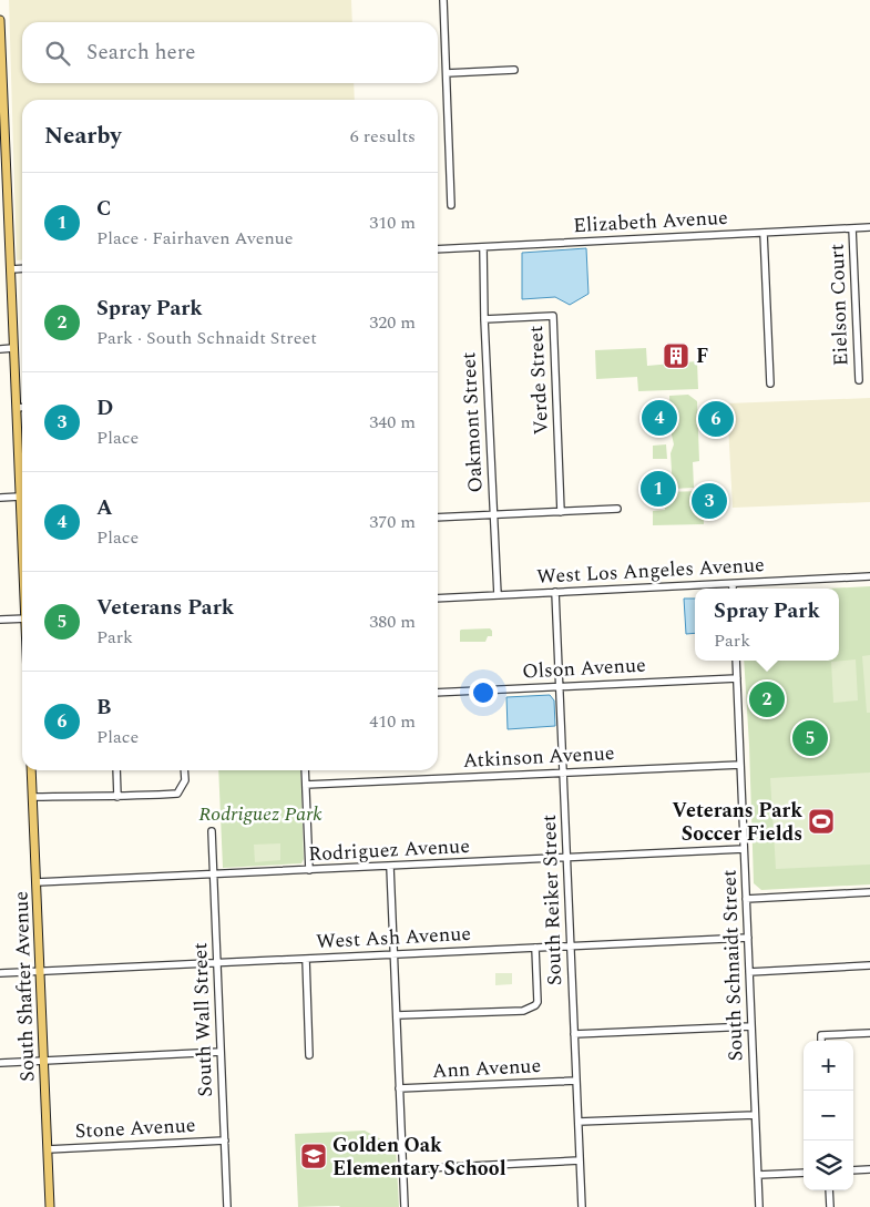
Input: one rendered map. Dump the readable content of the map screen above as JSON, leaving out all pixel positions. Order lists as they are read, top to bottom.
{
  "streets": {
    "main road": ["South Shafter Avenue"],
    "street": [
      "Elizabeth Avenue",
      "Eielson Court",
      "Verde Street",
      "Oakmont Street",
      "West Los Angeles Avenue",
      "Olson Avenue",
      "Atkinson Avenue",
      "Rodriguez Avenue",
      "South Reiker Street",
      "West Ash Avenue",
      "South Schnaidt Street",
      "South Wall Street",
      "Ann Avenue",
      "Stone Avenue"
    ]
  },
  "crossings": [
    ["Elizabeth Avenue", "Eielson Court"],
    ["Elizabeth Avenue", "Oakmont Street"],
    ["Verde Street", "Oakmont Street"],
    ["Oakmont Street", "West Los Angeles Avenue"],
    ["West Los Angeles Avenue", "South Reiker Street"],
    ["Olson Avenue", "South Reiker Street"],
    ["Olson Avenue", "South Schnaidt Street"],
    ["Atkinson Avenue", "South Reiker Street"],
    ["Atkinson Avenue", "South Schnaidt Street"],
    ["Rodriguez Avenue", "South Reiker Street"],
    ["Rodriguez Avenue", "South Schnaidt Street"],
    ["Rodriguez Avenue", "South Shafter Avenue"],
    ["Rodriguez Avenue", "South Wall Street"],
    ["South Reiker Street", "West Ash Avenue"],
    ["South Reiker Street", "Ann Avenue"],
    ["West Ash Avenue", "South Schnaidt Street"],
    ["West Ash Avenue", "South Shafter Avenue"],
    ["West Ash Avenue", "South Wall Street"],
    ["South Shafter Avenue", "Stone Avenue"],
    ["South Wall Street", "Stone Avenue"]
  ],
  "parks": ["Rodriguez Park"],
  "places": {
    "building": ["F"],
    "sports": ["Veterans Park Soccer Fields"],
    "school or university": ["Golden Oak Elementary School"]
  },
  "page": {
    "search": "Search here",
    "heading": ["Nearby", "6 results"],
    "list": [
      {
        "mark": "1",
        "name": "C",
        "note": "Place · Fairhaven Avenue",
        "value": "310 m"
      },
      {
        "mark": "2",
        "name": "Spray Park",
        "note": "Park · South Schnaidt Street",
        "value": "320 m"
      },
      {
        "mark": "3",
        "name": "D",
        "note": "Place",
        "value": "340 m"
      },
      {
        "mark": "4",
        "name": "A",
        "note": "Place",
        "value": "370 m"
      },
      {
        "mark": "5",
        "name": "Veterans Park",
        "note": "Park",
        "value": "380 m"
      },
      {
        "mark": "6",
        "name": "B",
        "note": "Place",
        "value": "410 m"
      }
    ],
    "pins": [
      "4",
      "6",
      "1",
      "3",
      "2",
      "5"
    ],
    "popup": ["Spray Park", "Park"],
    "map_buttons": ["+", "−"]
  }
}
